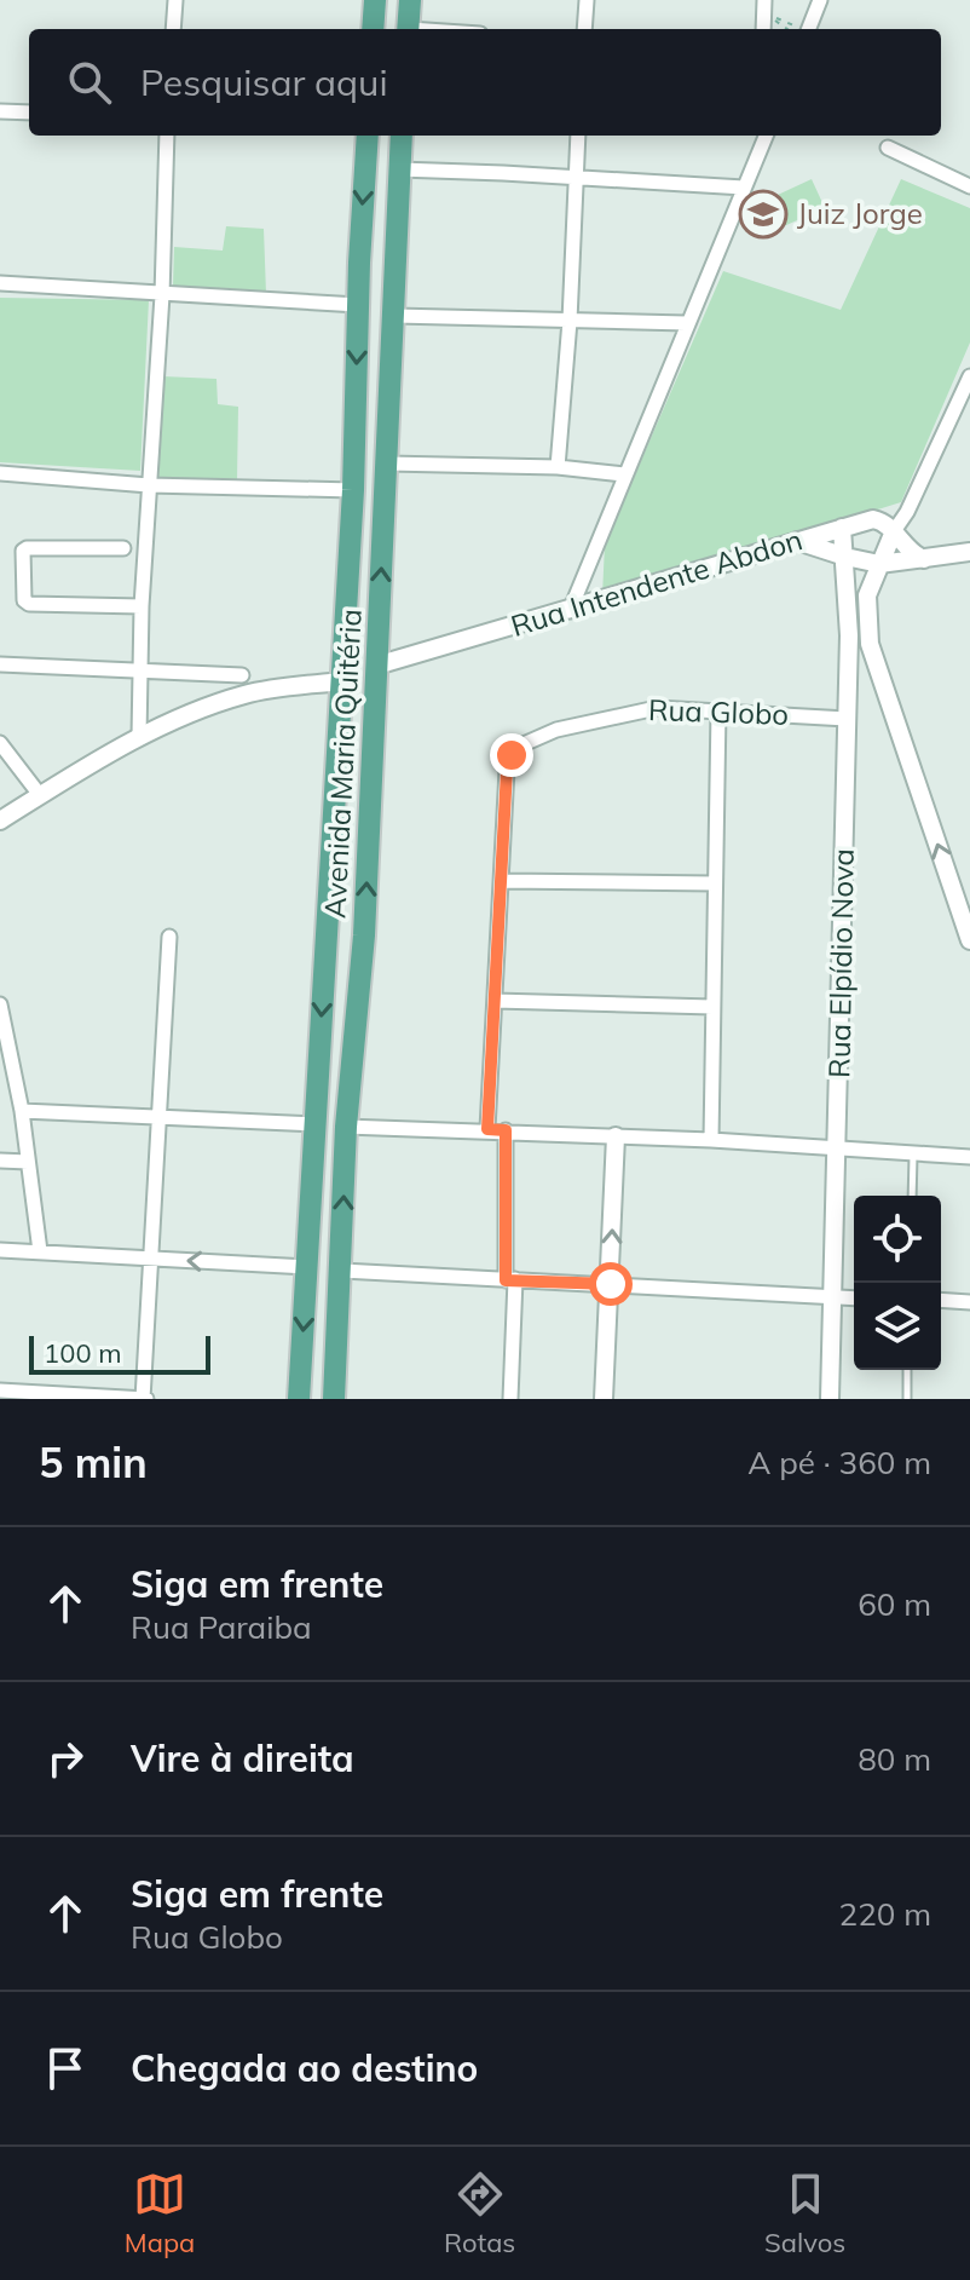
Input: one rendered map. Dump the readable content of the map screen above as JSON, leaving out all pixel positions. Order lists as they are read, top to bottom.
{
  "streets": {
    "main road": ["Avenida Maria Quitéria"],
    "street": ["Rua Intendente Abdon", "Rua Globo", "Rua Elpídio Nova"]
  },
  "crossings": [
    ["Rua Intendente Abdon", "Avenida Maria Quitéria"],
    ["Rua Intendente Abdon", "Rua Elpídio Nova"],
    ["Rua Globo", "Rua Elpídio Nova"]
  ],
  "places": {
    "school or university": ["Juiz Jorge"]
  },
  "scale_bar": "100 m",
  "page": {
    "search": "Pesquisar aqui",
    "scale": "100 m",
    "heading": ["5 min", "A pé · 360 m"],
    "list": [
      ["Siga em frente", "Rua Paraiba", "60 m"],
      ["Vire à direita", "80 m"],
      ["Siga em frente", "Rua Globo", "220 m"],
      "Chegada ao destino"
    ],
    "nav": ["Mapa", "Rotas", "Salvos"]
  }
}
